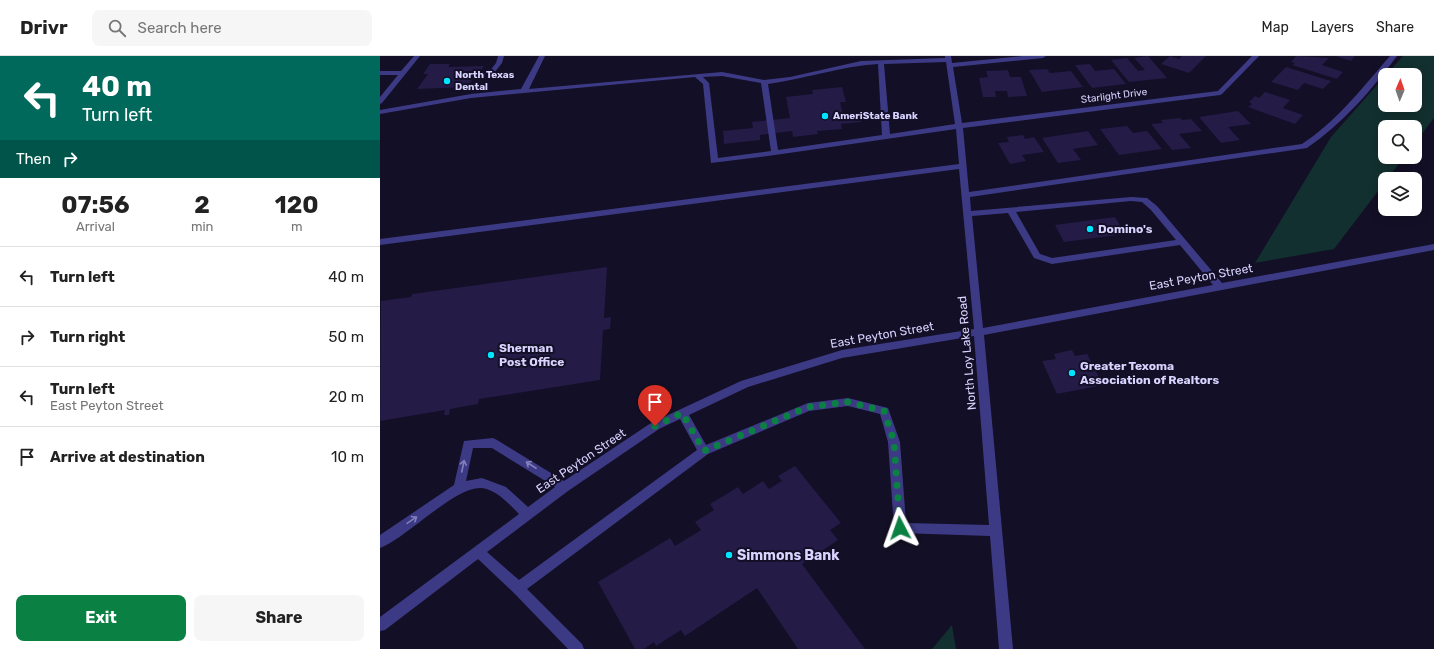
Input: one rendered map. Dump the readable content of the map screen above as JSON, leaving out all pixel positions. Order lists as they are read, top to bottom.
{
  "streets": {
    "street": ["Starlight Drive", "East Peyton Street", "North Loy Lake Road"]
  },
  "crossings": [
    ["Starlight Drive", "North Loy Lake Road"],
    ["East Peyton Street", "North Loy Lake Road"]
  ],
  "places": [
    "North Texas Dental",
    "AmeriState Bank",
    "Domino's",
    "Sherman Post Office",
    "Greater Texoma Association of Realtors",
    "Simmons Bank"
  ],
  "north": "top",
  "page": {
    "header": "Drivr",
    "search": "Search here",
    "nav": ["Map", "Layers", "Share"],
    "turn": ["40 m", "Turn left"],
    "then": "Then",
    "eta": [
      "07:56",
      "Arrival",
      "2",
      "min",
      "120",
      "m"
    ],
    "list": [
      {
        "name": "Turn left",
        "value": "40 m"
      },
      {
        "name": "Turn right",
        "value": "50 m"
      },
      {
        "name": "Turn left",
        "note": "East Peyton Street",
        "value": "20 m"
      },
      {
        "name": "Arrive at destination",
        "value": "10 m"
      }
    ],
    "buttons": ["Exit", "Share"]
  }
}
